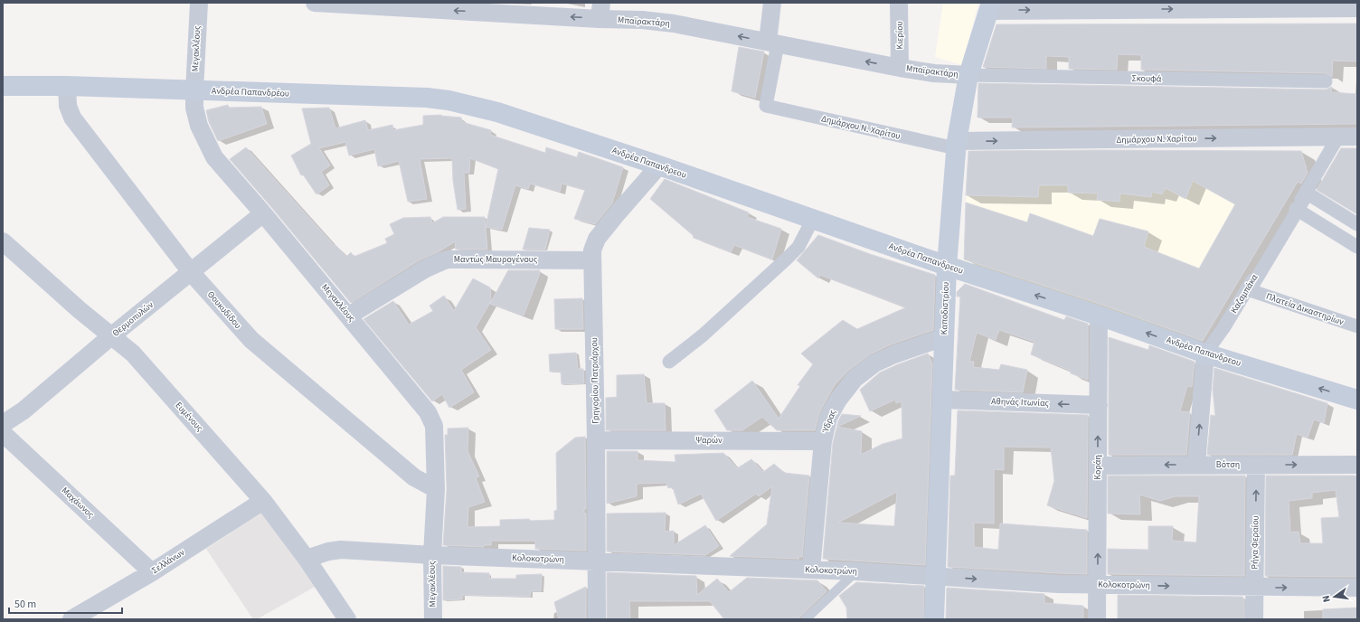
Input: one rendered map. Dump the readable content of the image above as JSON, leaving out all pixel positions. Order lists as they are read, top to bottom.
{
  "streets": {
    "main road": ["Ανδρέα Παπανδρέου", "Ανδρέα Παπανδρεου", "Καποδιστρίου"],
    "street": [
      "Μπαϊρακτάρη",
      "Κιερίου",
      "Μεγακλέους",
      "Σκουφά",
      "Δημάρχου Ν. Χαρίτου",
      "Μαντώς Μαυρογένους",
      "Καζαμπάκα",
      "Πλατεία Δικαστηρίων",
      "Θουκυδίδου",
      "Θερμοπυλών",
      "Γρηγορίου Πατριάρχου",
      "Αθηνάς Ιτωνίας",
      "Ευμένους",
      "Ύδρας",
      "Ψαρών",
      "Βότση",
      "Κοράη",
      "Μαχάωνος",
      "Ρήγα Φεραίου",
      "Κολοκοτρώνη",
      "Σελλάνων"
    ]
  },
  "crossings": [
    ["Μπαϊρακτάρη", "Κιερίου"],
    ["Μπαϊρακτάρη", "Σκουφά"],
    ["Μπαϊρακτάρη", "Δημάρχου Ν. Χαρίτου"],
    ["Μπαϊρακτάρη", "Καποδιστρίου"],
    ["Μεγακλέους", "Ανδρέα Παπανδρέου"],
    ["Μεγακλέους", "Μαντώς Μαυρογένους"],
    ["Μεγακλέους", "Θουκυδίδου"],
    ["Μεγακλέους", "Θερμοπυλών"],
    ["Μεγακλέους", "Κολοκοτρώνη"],
    ["Σκουφά", "Καποδιστρίου"],
    ["Ανδρέα Παπανδρέου", "Ανδρέα Παπανδρεου"],
    ["Ανδρέα Παπανδρέου", "Θουκυδίδου"],
    ["Δημάρχου Ν. Χαρίτου", "Καζαμπάκα"],
    ["Δημάρχου Ν. Χαρίτου", "Καποδιστρίου"],
    ["Ανδρέα Παπανδρεου", "Καζαμπάκα"],
    ["Ανδρέα Παπανδρεου", "Καποδιστρίου"],
    ["Ανδρέα Παπανδρεου", "Γρηγορίου Πατριάρχου"],
    ["Ανδρέα Παπανδρεου", "Κοράη"],
    ["Μαντώς Μαυρογένους", "Γρηγορίου Πατριάρχου"],
    ["Καζαμπάκα", "Πλατεία Δικαστηρίων"],
    ["Καποδιστρίου", "Αθηνάς Ιτωνίας"],
    ["Καποδιστρίου", "Ύδρας"],
    ["Καποδιστρίου", "Κολοκοτρώνη"],
    ["Θουκυδίδου", "Θερμοπυλών"],
    ["Θερμοπυλών", "Ευμένους"],
    ["Γρηγορίου Πατριάρχου", "Ψαρών"],
    ["Γρηγορίου Πατριάρχου", "Κολοκοτρώνη"],
    ["Αθηνάς Ιτωνίας", "Κοράη"],
    ["Ευμένους", "Κολοκοτρώνη"],
    ["Ευμένους", "Σελλάνων"],
    ["Ύδρας", "Ψαρών"],
    ["Ύδρας", "Κολοκοτρώνη"],
    ["Βότση", "Κοράη"],
    ["Βότση", "Ρήγα Φεραίου"],
    ["Κοράη", "Κολοκοτρώνη"],
    ["Μαχάωνος", "Σελλάνων"],
    ["Ρήγα Φεραίου", "Κολοκοτρώνη"]
  ],
  "one_way": [
    "Μπαϊρακτάρη",
    "Ανδρέα Παπανδρεου",
    "Αθηνάς Ιτωνίας",
    "Ρήγα Φεραίου",
    "Κολοκοτρώνη"
  ],
  "scale_bar": "50 m",
  "north": "left"
}
